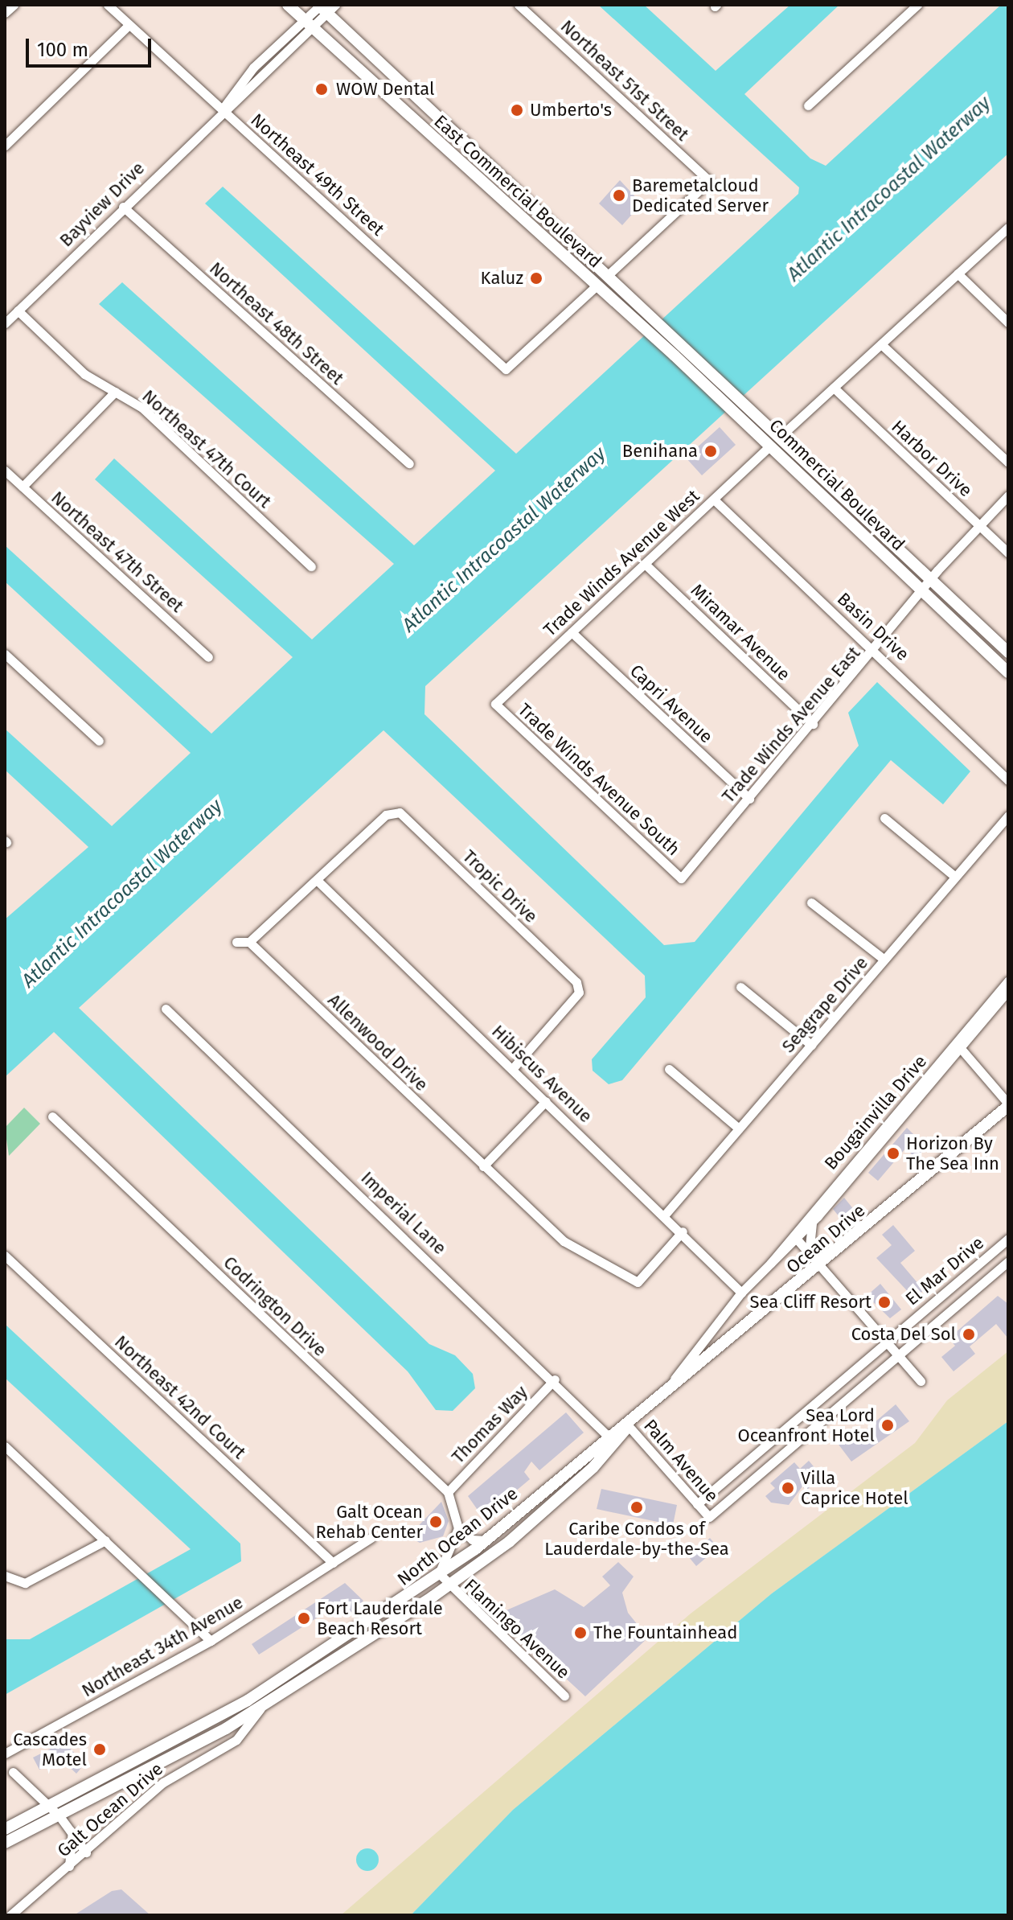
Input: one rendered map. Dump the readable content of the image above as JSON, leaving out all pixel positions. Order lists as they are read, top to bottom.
{
  "streets": {
    "main road": [
      "East Commercial Boulevard",
      "Commercial Boulevard",
      "Ocean Drive",
      "North Ocean Drive"
    ],
    "street": [
      "Northeast 51st Street",
      "Northeast 49th Street",
      "Bayview Drive",
      "Northeast 48th Street",
      "Northeast 47th Court",
      "Harbor Drive",
      "Northeast 47th Street",
      "Trade Winds Avenue West",
      "Basin Drive",
      "Miramar Avenue",
      "Capri Avenue",
      "Trade Winds Avenue East",
      "Trade Winds Avenue South",
      "Tropic Drive",
      "Seagrape Drive",
      "Allenwood Drive",
      "Hibiscus Avenue",
      "Bougainvilla Drive",
      "Imperial Lane",
      "El Mar Drive",
      "Codrington Drive",
      "Northeast 42nd Court",
      "Thomas Way",
      "Palm Avenue",
      "Flamingo Avenue",
      "Northeast 34th Avenue",
      "Galt Ocean Drive"
    ]
  },
  "crossings": [
    ["Northeast 51st Street", "East Commercial Boulevard"],
    ["Northeast 49th Street", "East Commercial Boulevard"],
    ["Northeast 49th Street", "Bayview Drive"],
    ["East Commercial Boulevard", "Bayview Drive"],
    ["East Commercial Boulevard", "Commercial Boulevard"],
    ["Bayview Drive", "Northeast 48th Street"],
    ["Bayview Drive", "Northeast 47th Court"],
    ["Harbor Drive", "Trade Winds Avenue East"],
    ["Commercial Boulevard", "Trade Winds Avenue West"],
    ["Commercial Boulevard", "Trade Winds Avenue East"],
    ["Trade Winds Avenue West", "Basin Drive"],
    ["Trade Winds Avenue West", "Miramar Avenue"],
    ["Trade Winds Avenue West", "Capri Avenue"],
    ["Trade Winds Avenue West", "Trade Winds Avenue South"],
    ["Basin Drive", "Trade Winds Avenue East"],
    ["Miramar Avenue", "Trade Winds Avenue East"],
    ["Capri Avenue", "Trade Winds Avenue East"],
    ["Trade Winds Avenue East", "Trade Winds Avenue South"],
    ["Tropic Drive", "Hibiscus Avenue"],
    ["Seagrape Drive", "Hibiscus Avenue"],
    ["Allenwood Drive", "Hibiscus Avenue"],
    ["Hibiscus Avenue", "Bougainvilla Drive"],
    ["Bougainvilla Drive", "Ocean Drive"],
    ["Bougainvilla Drive", "North Ocean Drive"],
    ["Imperial Lane", "Thomas Way"],
    ["Imperial Lane", "North Ocean Drive"],
    ["Ocean Drive", "North Ocean Drive"],
    ["El Mar Drive", "Palm Avenue"],
    ["Codrington Drive", "Thomas Way"],
    ["Northeast 42nd Court", "Northeast 34th Avenue"],
    ["Palm Avenue", "North Ocean Drive"],
    ["North Ocean Drive", "Flamingo Avenue"],
    ["North Ocean Drive", "Galt Ocean Drive"]
  ],
  "water": ["Atlantic Intracoastal Waterway"],
  "places": [
    "WOW Dental",
    "Umberto's",
    "Baremetalcloud Dedicated Server",
    "Kaluz",
    "Benihana",
    "Horizon By The Sea Inn",
    "Sea Cliff Resort",
    "Costa Del Sol",
    "Sea Lord Oceanfront Hotel",
    "Villa Caprice Hotel",
    "Caribe Condos of Lauderdale-by-the-Sea",
    "Galt Ocean Rehab Center",
    "Fort Lauderdale Beach Resort",
    "The Fountainhead",
    "Cascades Motel"
  ],
  "scale_bar": "100 m"
}
